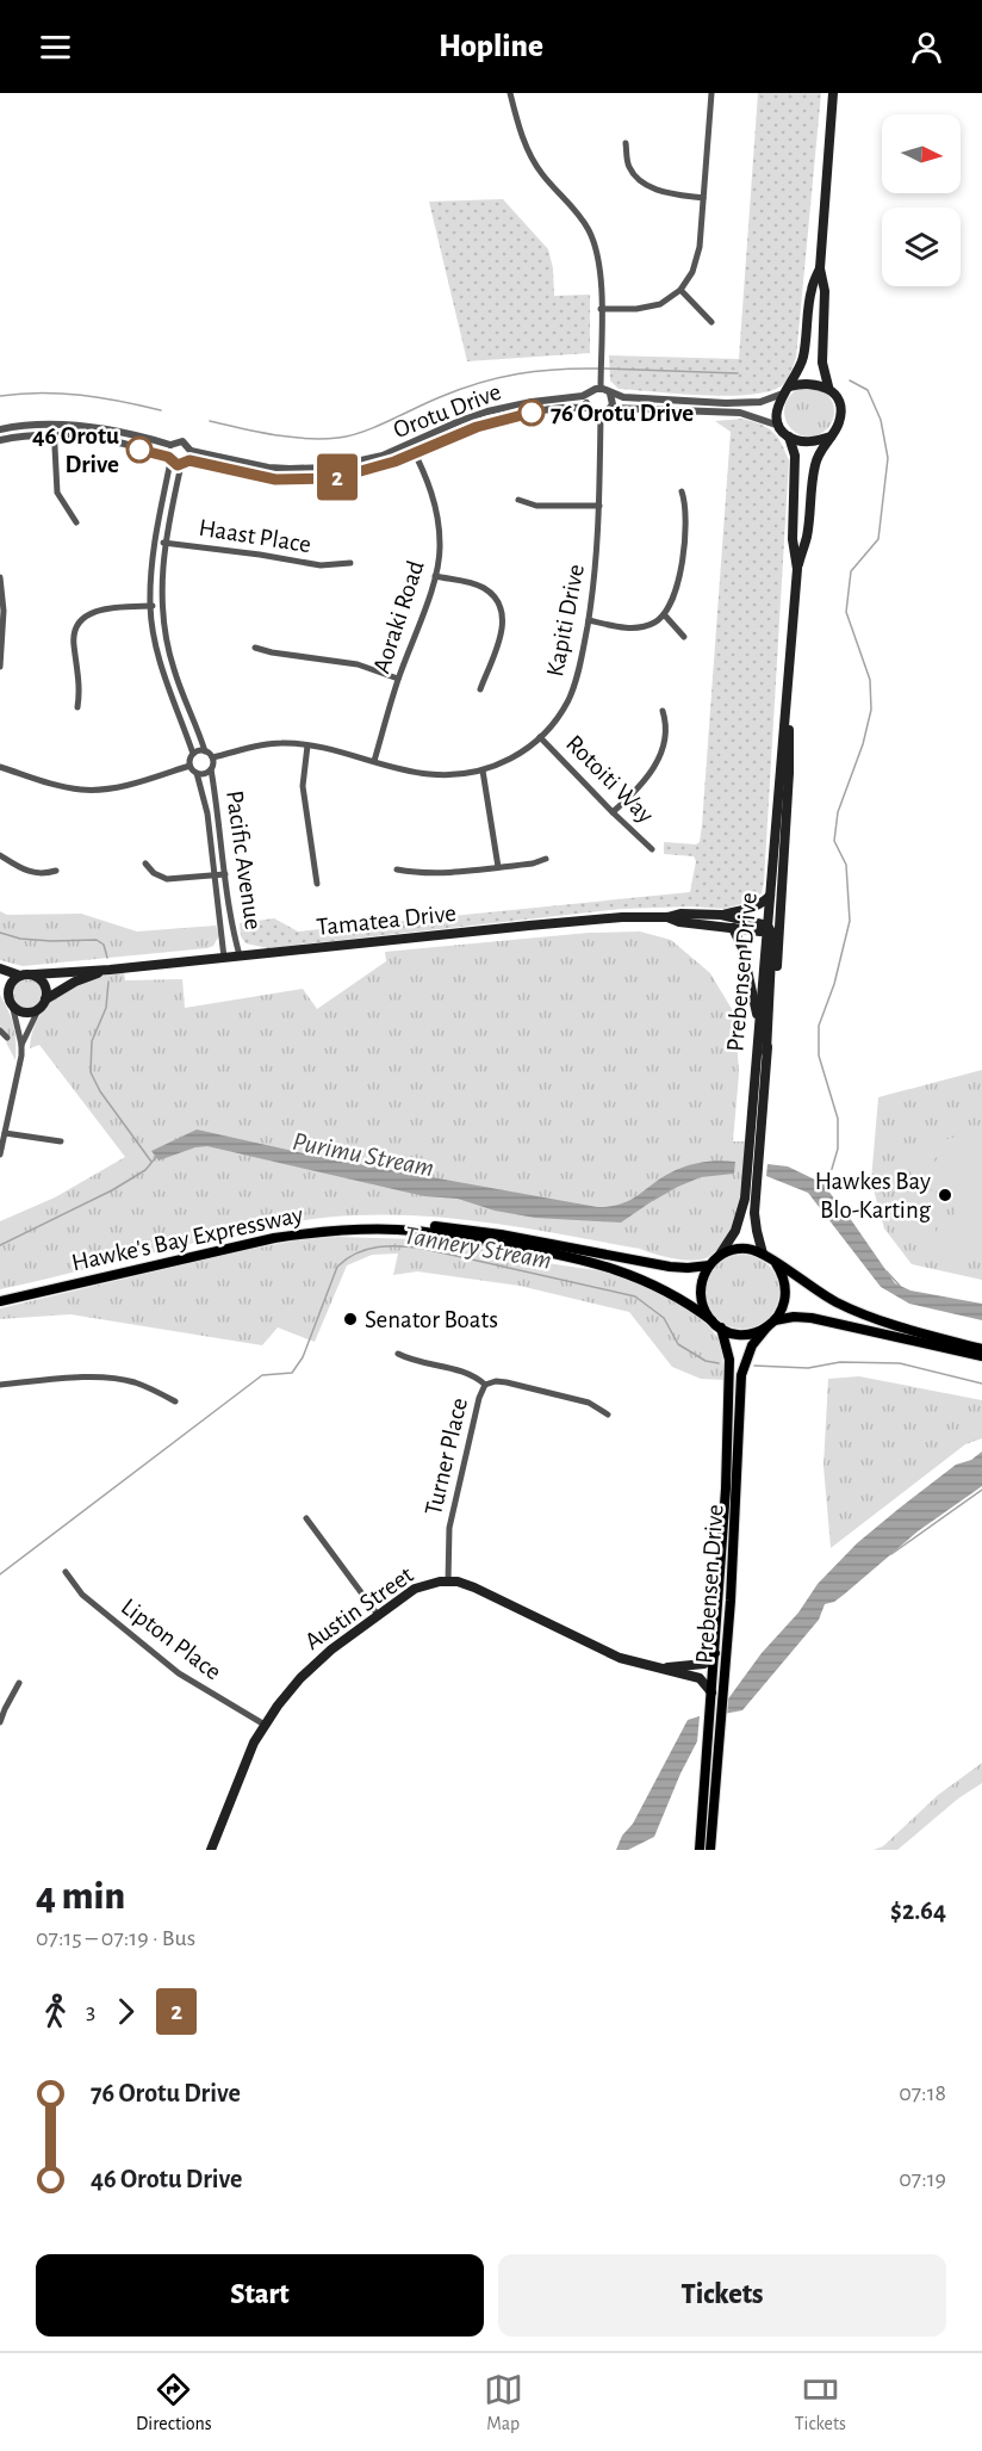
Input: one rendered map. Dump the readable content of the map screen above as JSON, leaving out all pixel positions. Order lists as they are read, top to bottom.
{
  "streets": {
    "main road": [
      "Tamatea Drive",
      "Prebensen Drive",
      "Hawke's Bay Expressway",
      "Austin Street"
    ],
    "street": [
      "Orotu Drive",
      "Haast Place",
      "Aoraki Road",
      "Kapiti Drive",
      "Rotoiti Way",
      "Pacific Avenue",
      "Turner Place",
      "Lipton Place"
    ]
  },
  "crossings": [
    ["Orotu Drive", "Aoraki Road"],
    ["Orotu Drive", "Kapiti Drive"],
    ["Aoraki Road", "Kapiti Drive"],
    ["Kapiti Drive", "Rotoiti Way"],
    ["Kapiti Drive", "Pacific Avenue"],
    ["Pacific Avenue", "Tamatea Drive"],
    ["Tamatea Drive", "Prebensen Drive"],
    ["Prebensen Drive", "Hawke's Bay Expressway"],
    ["Prebensen Drive", "Austin Street"],
    ["Turner Place", "Austin Street"],
    ["Austin Street", "Lipton Place"]
  ],
  "water": ["Purimu Stream", "Tannery Stream"],
  "places": [
    "76 Orotu Drive",
    "46 Orotu Drive",
    "Hawkes Bay Blo-Karting",
    "Senator Boats"
  ],
  "lines": ["bus line 2"],
  "north": "right",
  "page": {
    "header": "Hopline",
    "on_map": "2",
    "heading": ["4 min", "07:15 – 07:19 · Bus", "$2.64"],
    "legs": ["3", "2"],
    "list": [
      {
        "name": "76 Orotu Drive",
        "value": "07:18"
      },
      {
        "name": "46 Orotu Drive",
        "value": "07:19"
      }
    ],
    "buttons": ["Start", "Tickets"],
    "tabs": ["Directions", "Map", "Tickets"]
  }
}
